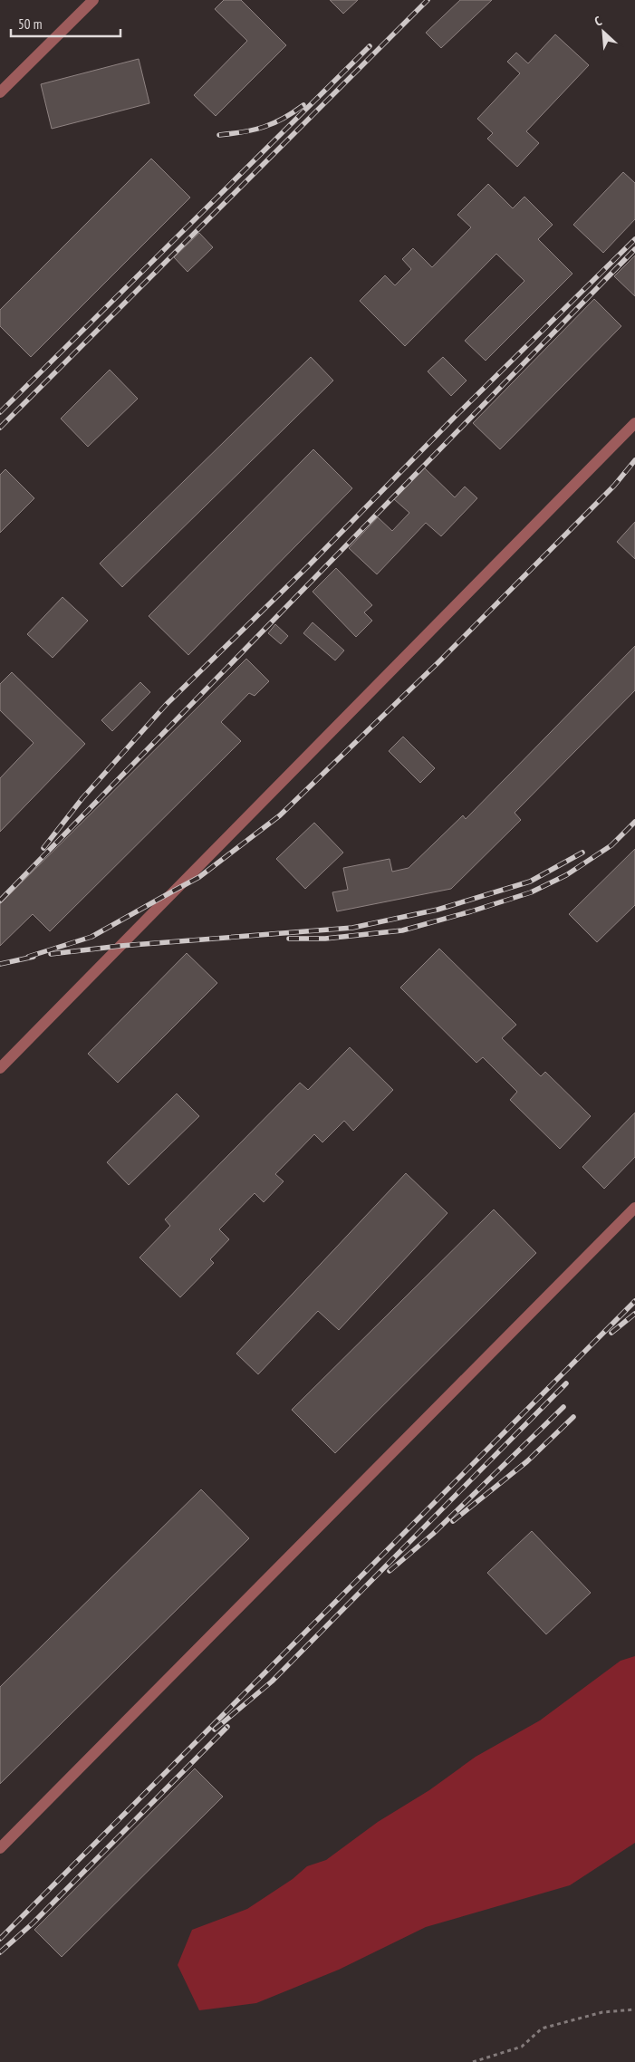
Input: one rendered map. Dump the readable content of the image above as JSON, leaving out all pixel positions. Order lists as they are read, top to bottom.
{
  "scale_bar": "50 m",
  "north": "top left"
}
